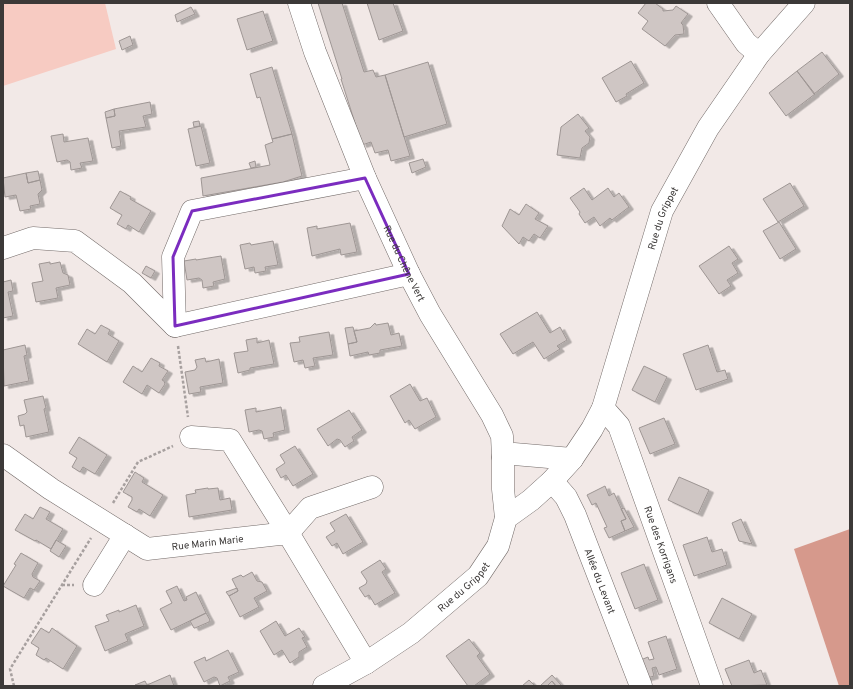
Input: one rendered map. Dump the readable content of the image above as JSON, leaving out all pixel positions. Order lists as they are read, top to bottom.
{
  "streets": {
    "street": [
      "Rue du Grippet",
      "Rue du Chêne Vert",
      "Rue Marin Marie",
      "Rue des Korrigans",
      "Allée du Levant"
    ]
  },
  "crossings": [
    ["Rue du Grippet", "Rue du Chêne Vert"],
    ["Rue du Grippet", "Rue des Korrigans"],
    ["Rue du Grippet", "Allée du Levant"]
  ]
}
